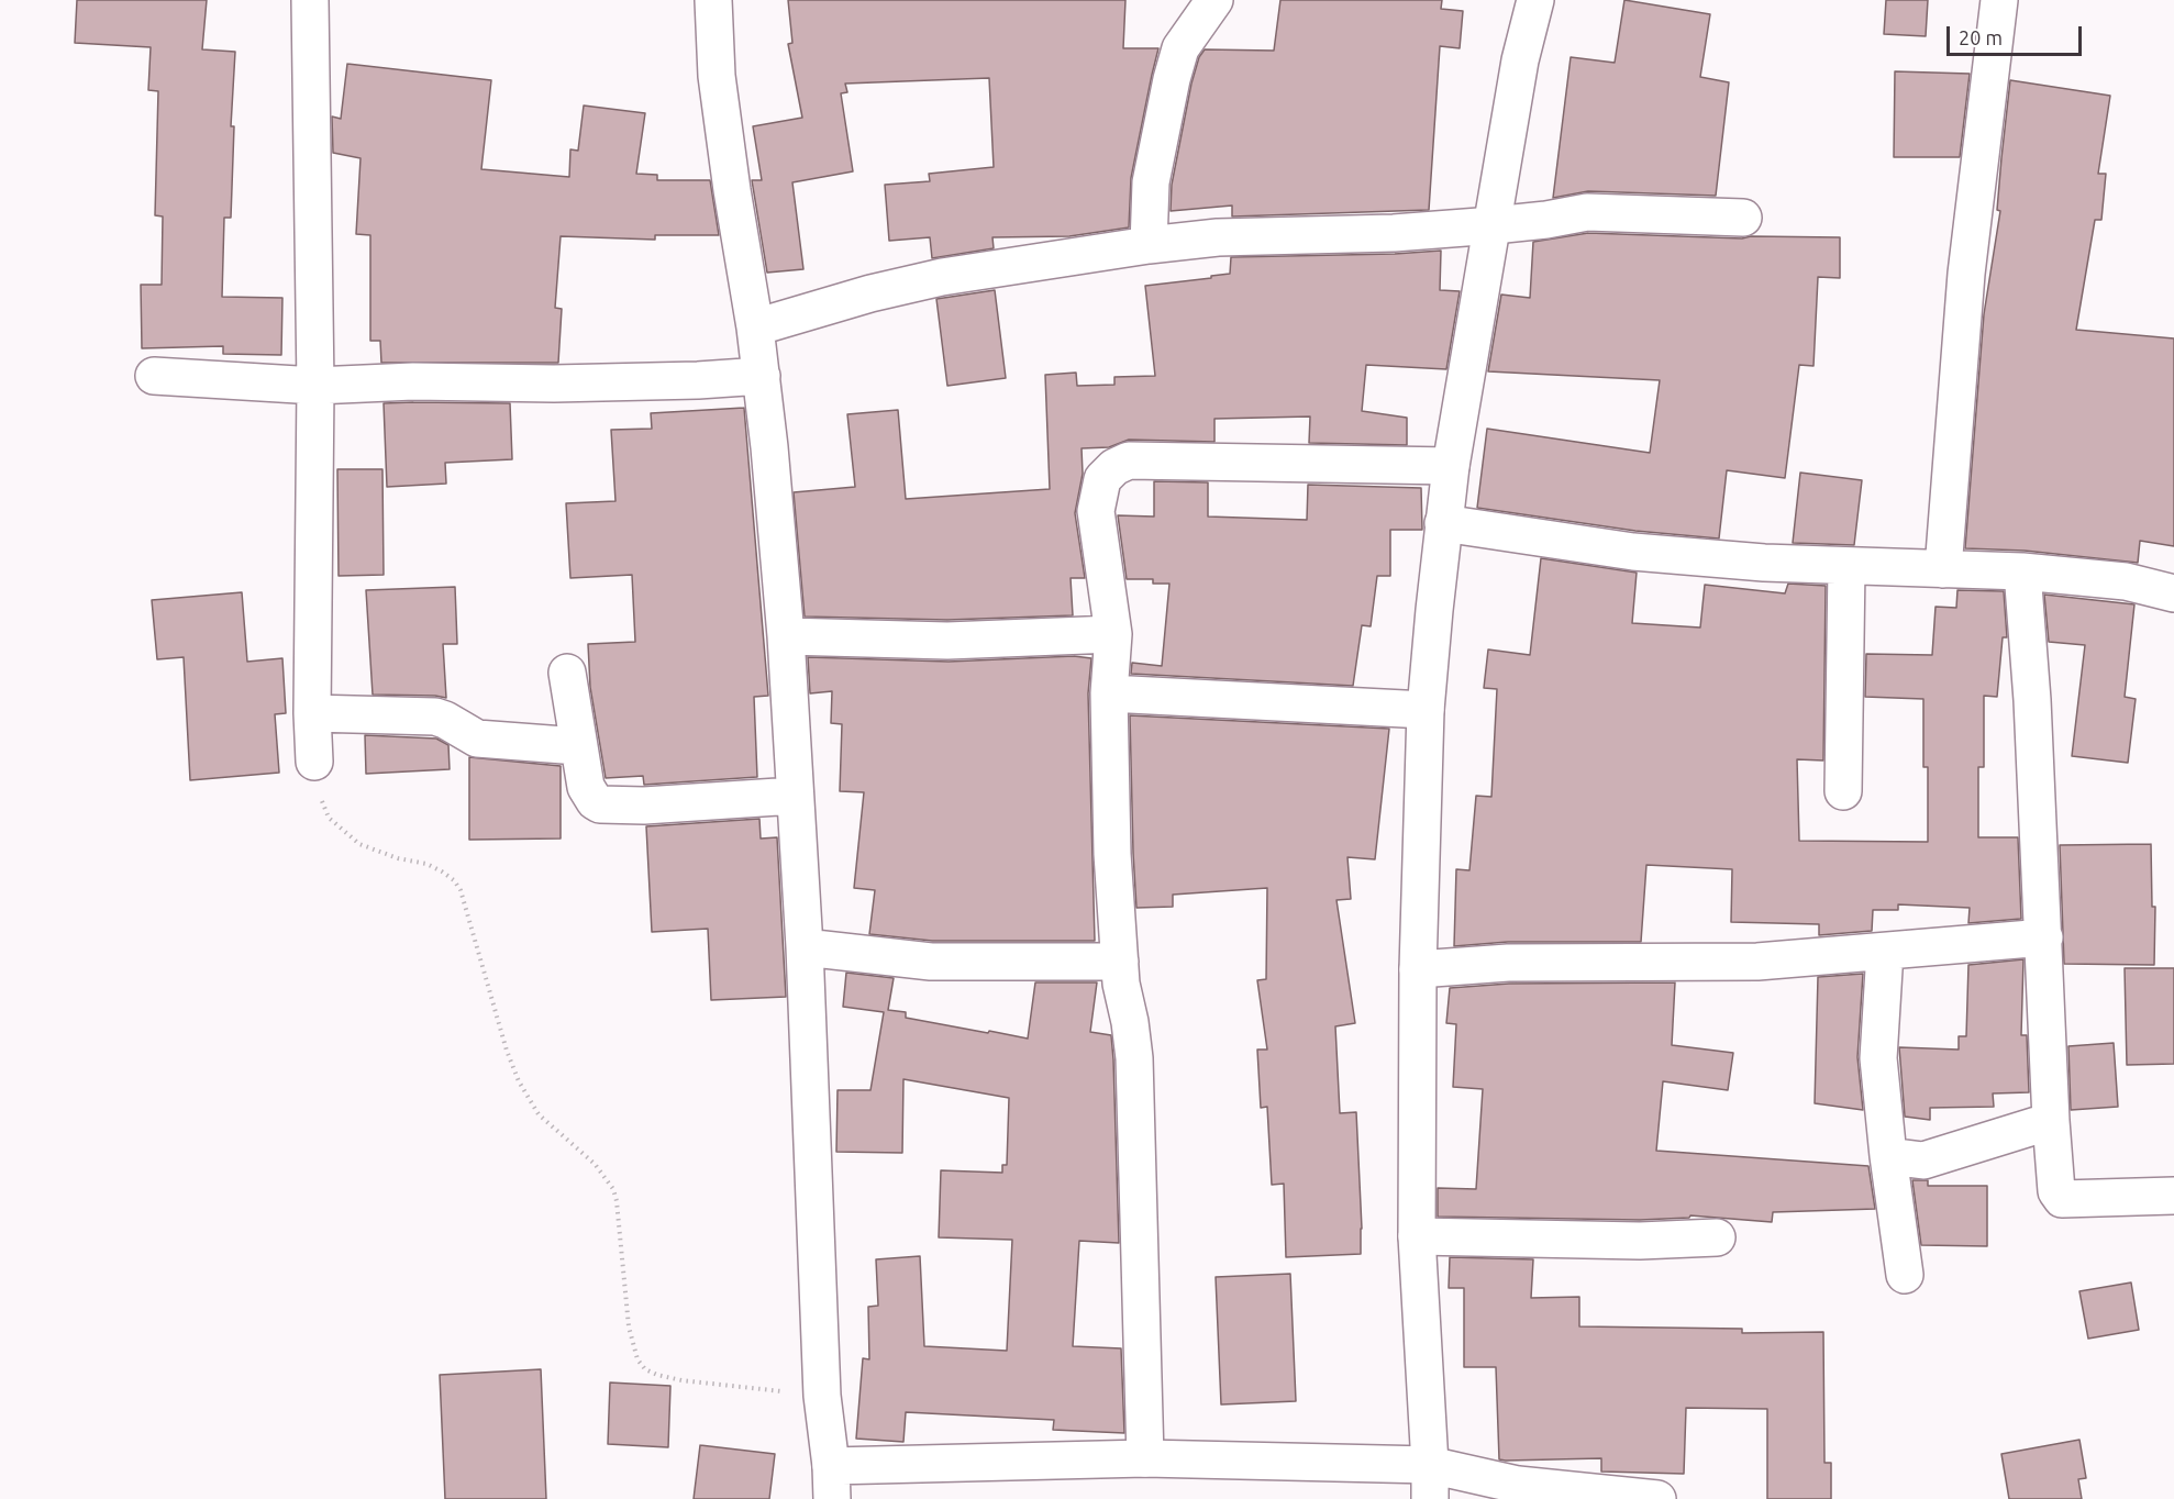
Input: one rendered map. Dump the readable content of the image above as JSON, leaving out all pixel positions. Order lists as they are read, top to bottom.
{
  "scale_bar": "20 m"
}
